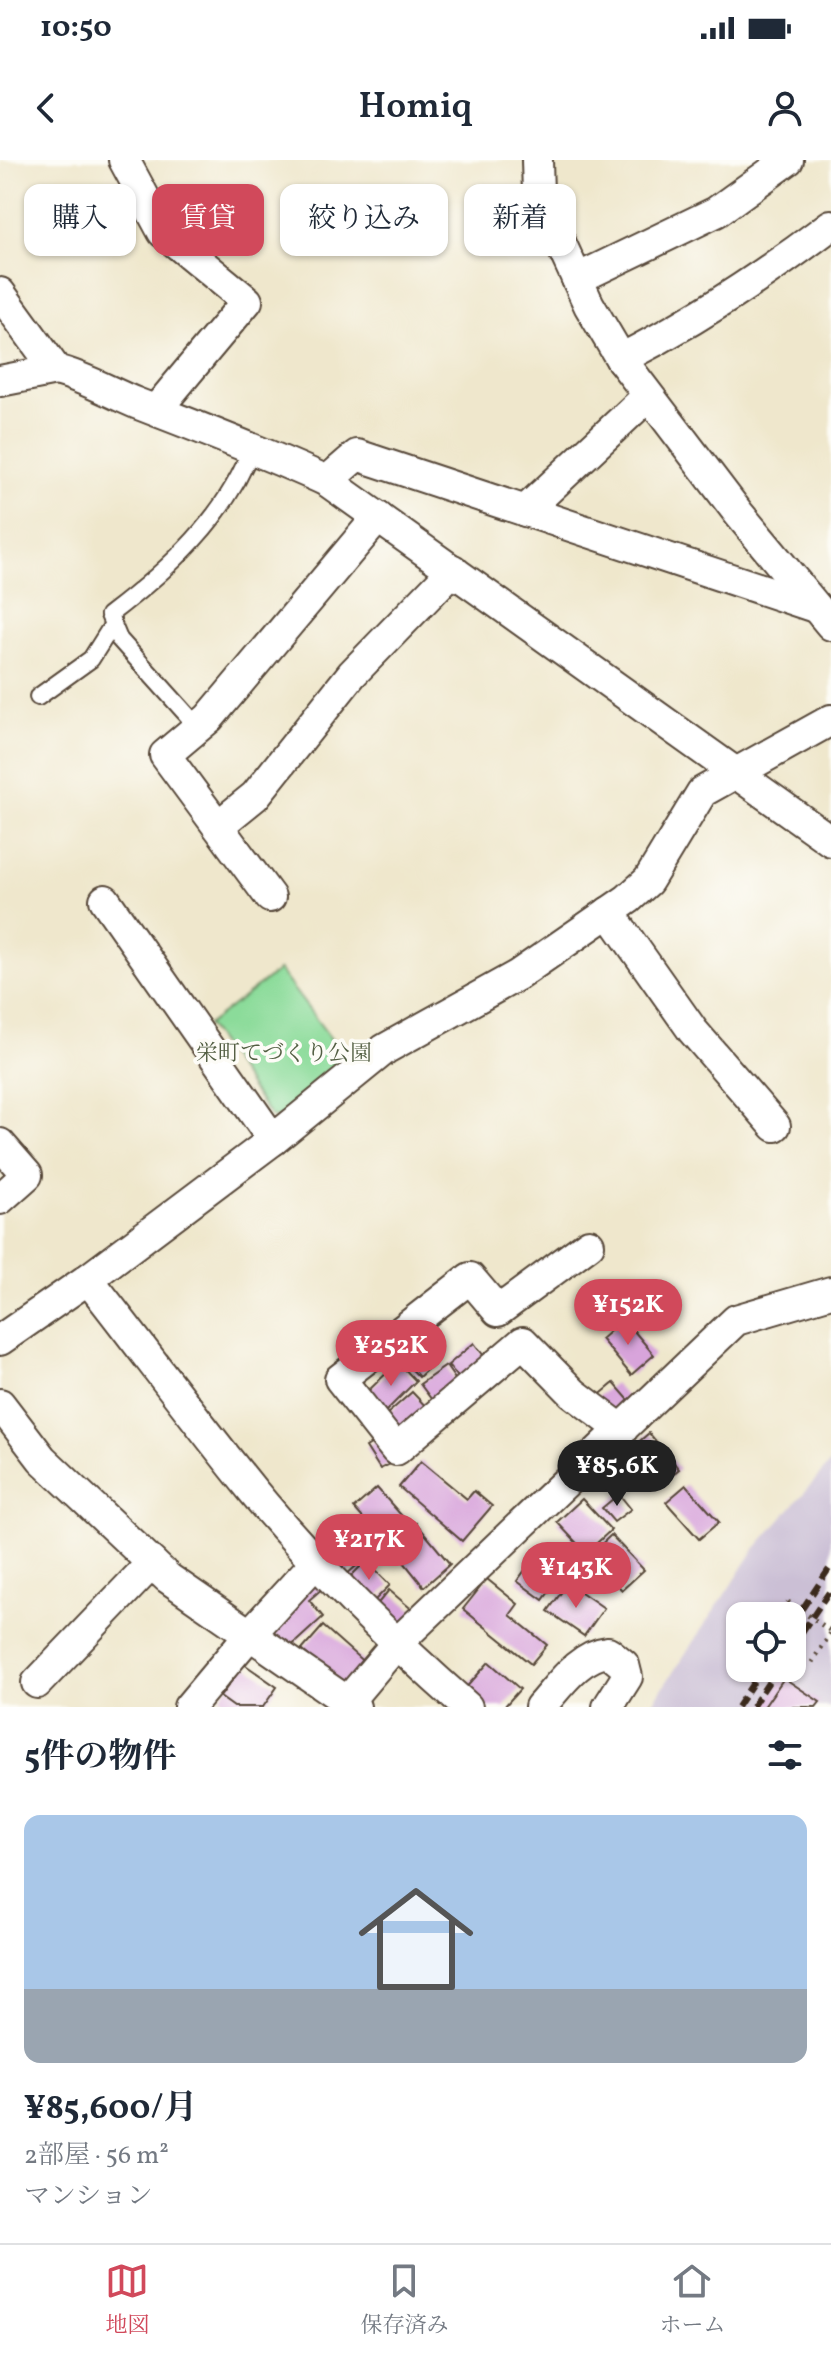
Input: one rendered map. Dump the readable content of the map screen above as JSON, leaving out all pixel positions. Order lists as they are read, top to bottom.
{
  "parks": ["栄町てづくり公園"],
  "page": {
    "status": "10:50",
    "header": "Homiq",
    "chip": [
      "購入",
      "賃貸",
      "絞り込み",
      "新着"
    ],
    "price": [
      "¥152K",
      "¥252K",
      "¥85.6K",
      "¥217K",
      "¥143K"
    ],
    "heading": "5件の物件",
    "list": [
      {
        "name": "¥85,600/月",
        "note": "2部屋 · 56 m² · マンション"
      }
    ],
    "tabs": ["地図", "保存済み", "ホーム"]
  }
}
